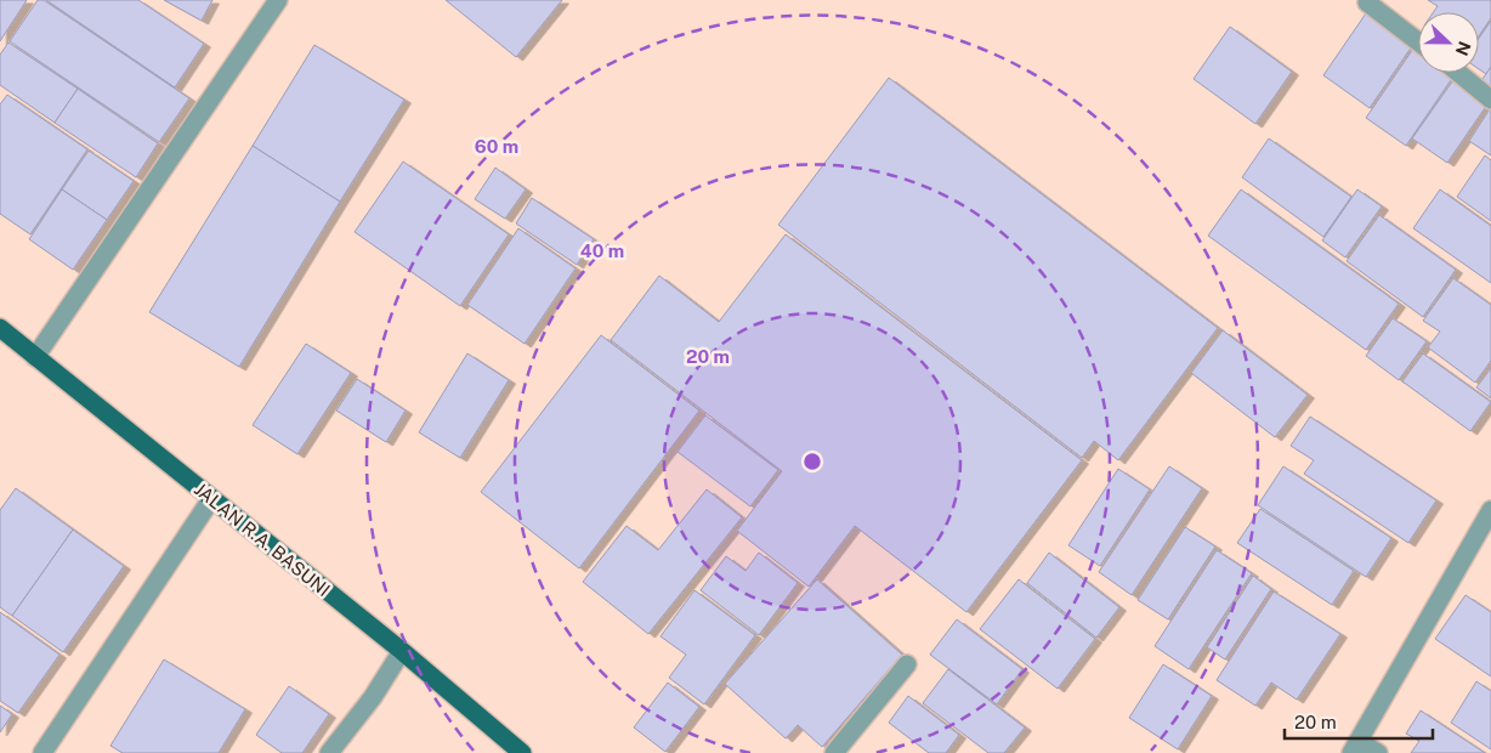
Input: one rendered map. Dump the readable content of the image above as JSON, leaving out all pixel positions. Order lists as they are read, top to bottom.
{
  "streets": {
    "main road": ["JALAN R.A. BASUNI"]
  },
  "scale_bar": "20 m",
  "north": "right",
  "rings": ["60 m", "40 m", "20 m"]
}
